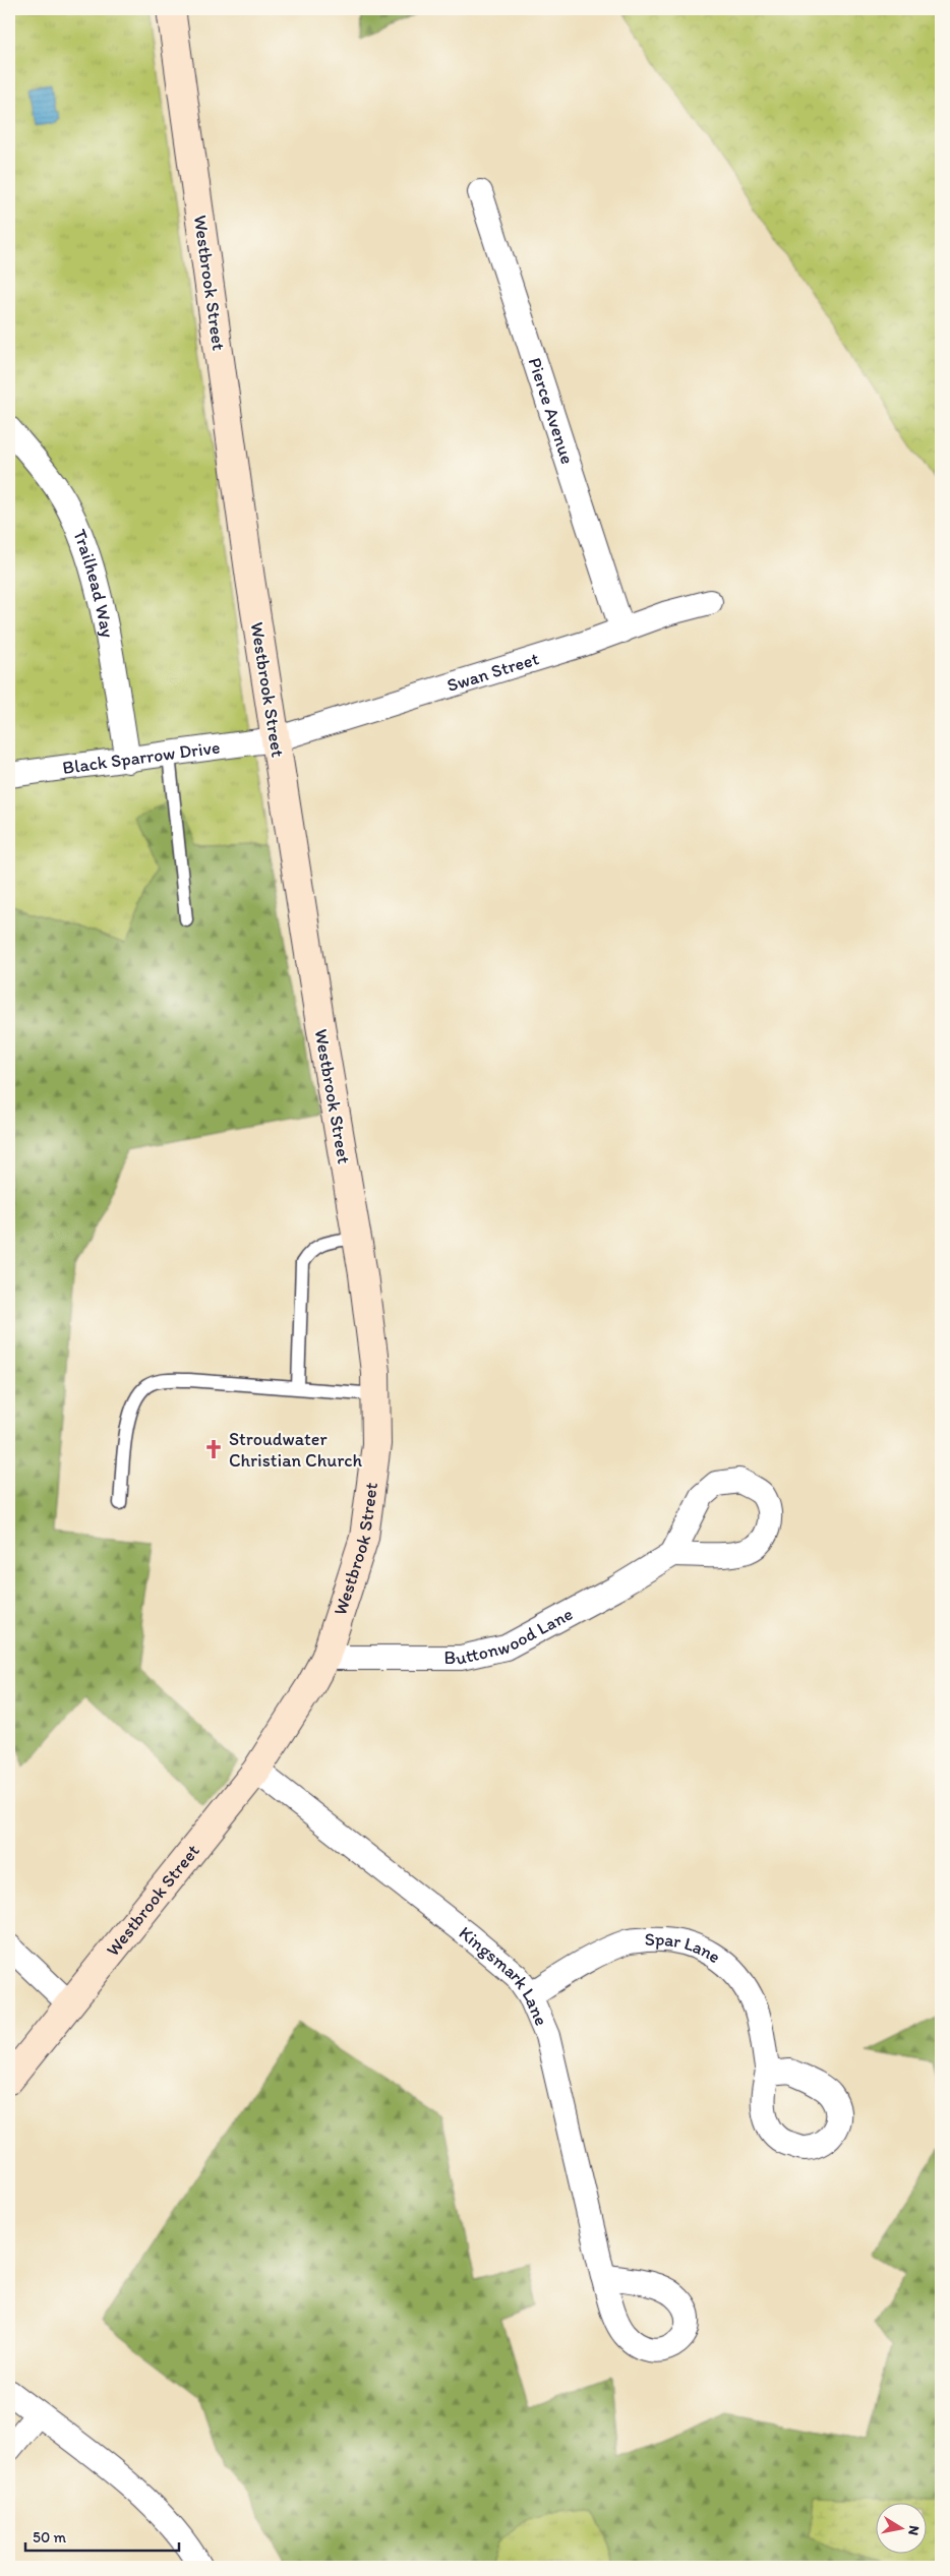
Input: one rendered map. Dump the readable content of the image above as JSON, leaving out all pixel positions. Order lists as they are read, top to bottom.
{
  "streets": {
    "main road": ["Westbrook Street"],
    "street": [
      "Pierce Avenue",
      "Trailhead Way",
      "Swan Street",
      "Black Sparrow Drive",
      "Buttonwood Lane",
      "Spar Lane",
      "Kingsmark Lane"
    ]
  },
  "crossings": [
    ["Westbrook Street", "Swan Street"],
    ["Westbrook Street", "Black Sparrow Drive"],
    ["Westbrook Street", "Buttonwood Lane"],
    ["Westbrook Street", "Kingsmark Lane"],
    ["Pierce Avenue", "Swan Street"],
    ["Trailhead Way", "Black Sparrow Drive"],
    ["Swan Street", "Black Sparrow Drive"],
    ["Spar Lane", "Kingsmark Lane"]
  ],
  "places": {
    "church": ["Stroudwater Christian Church"]
  },
  "scale_bar": "50 m",
  "north": "right"
}
